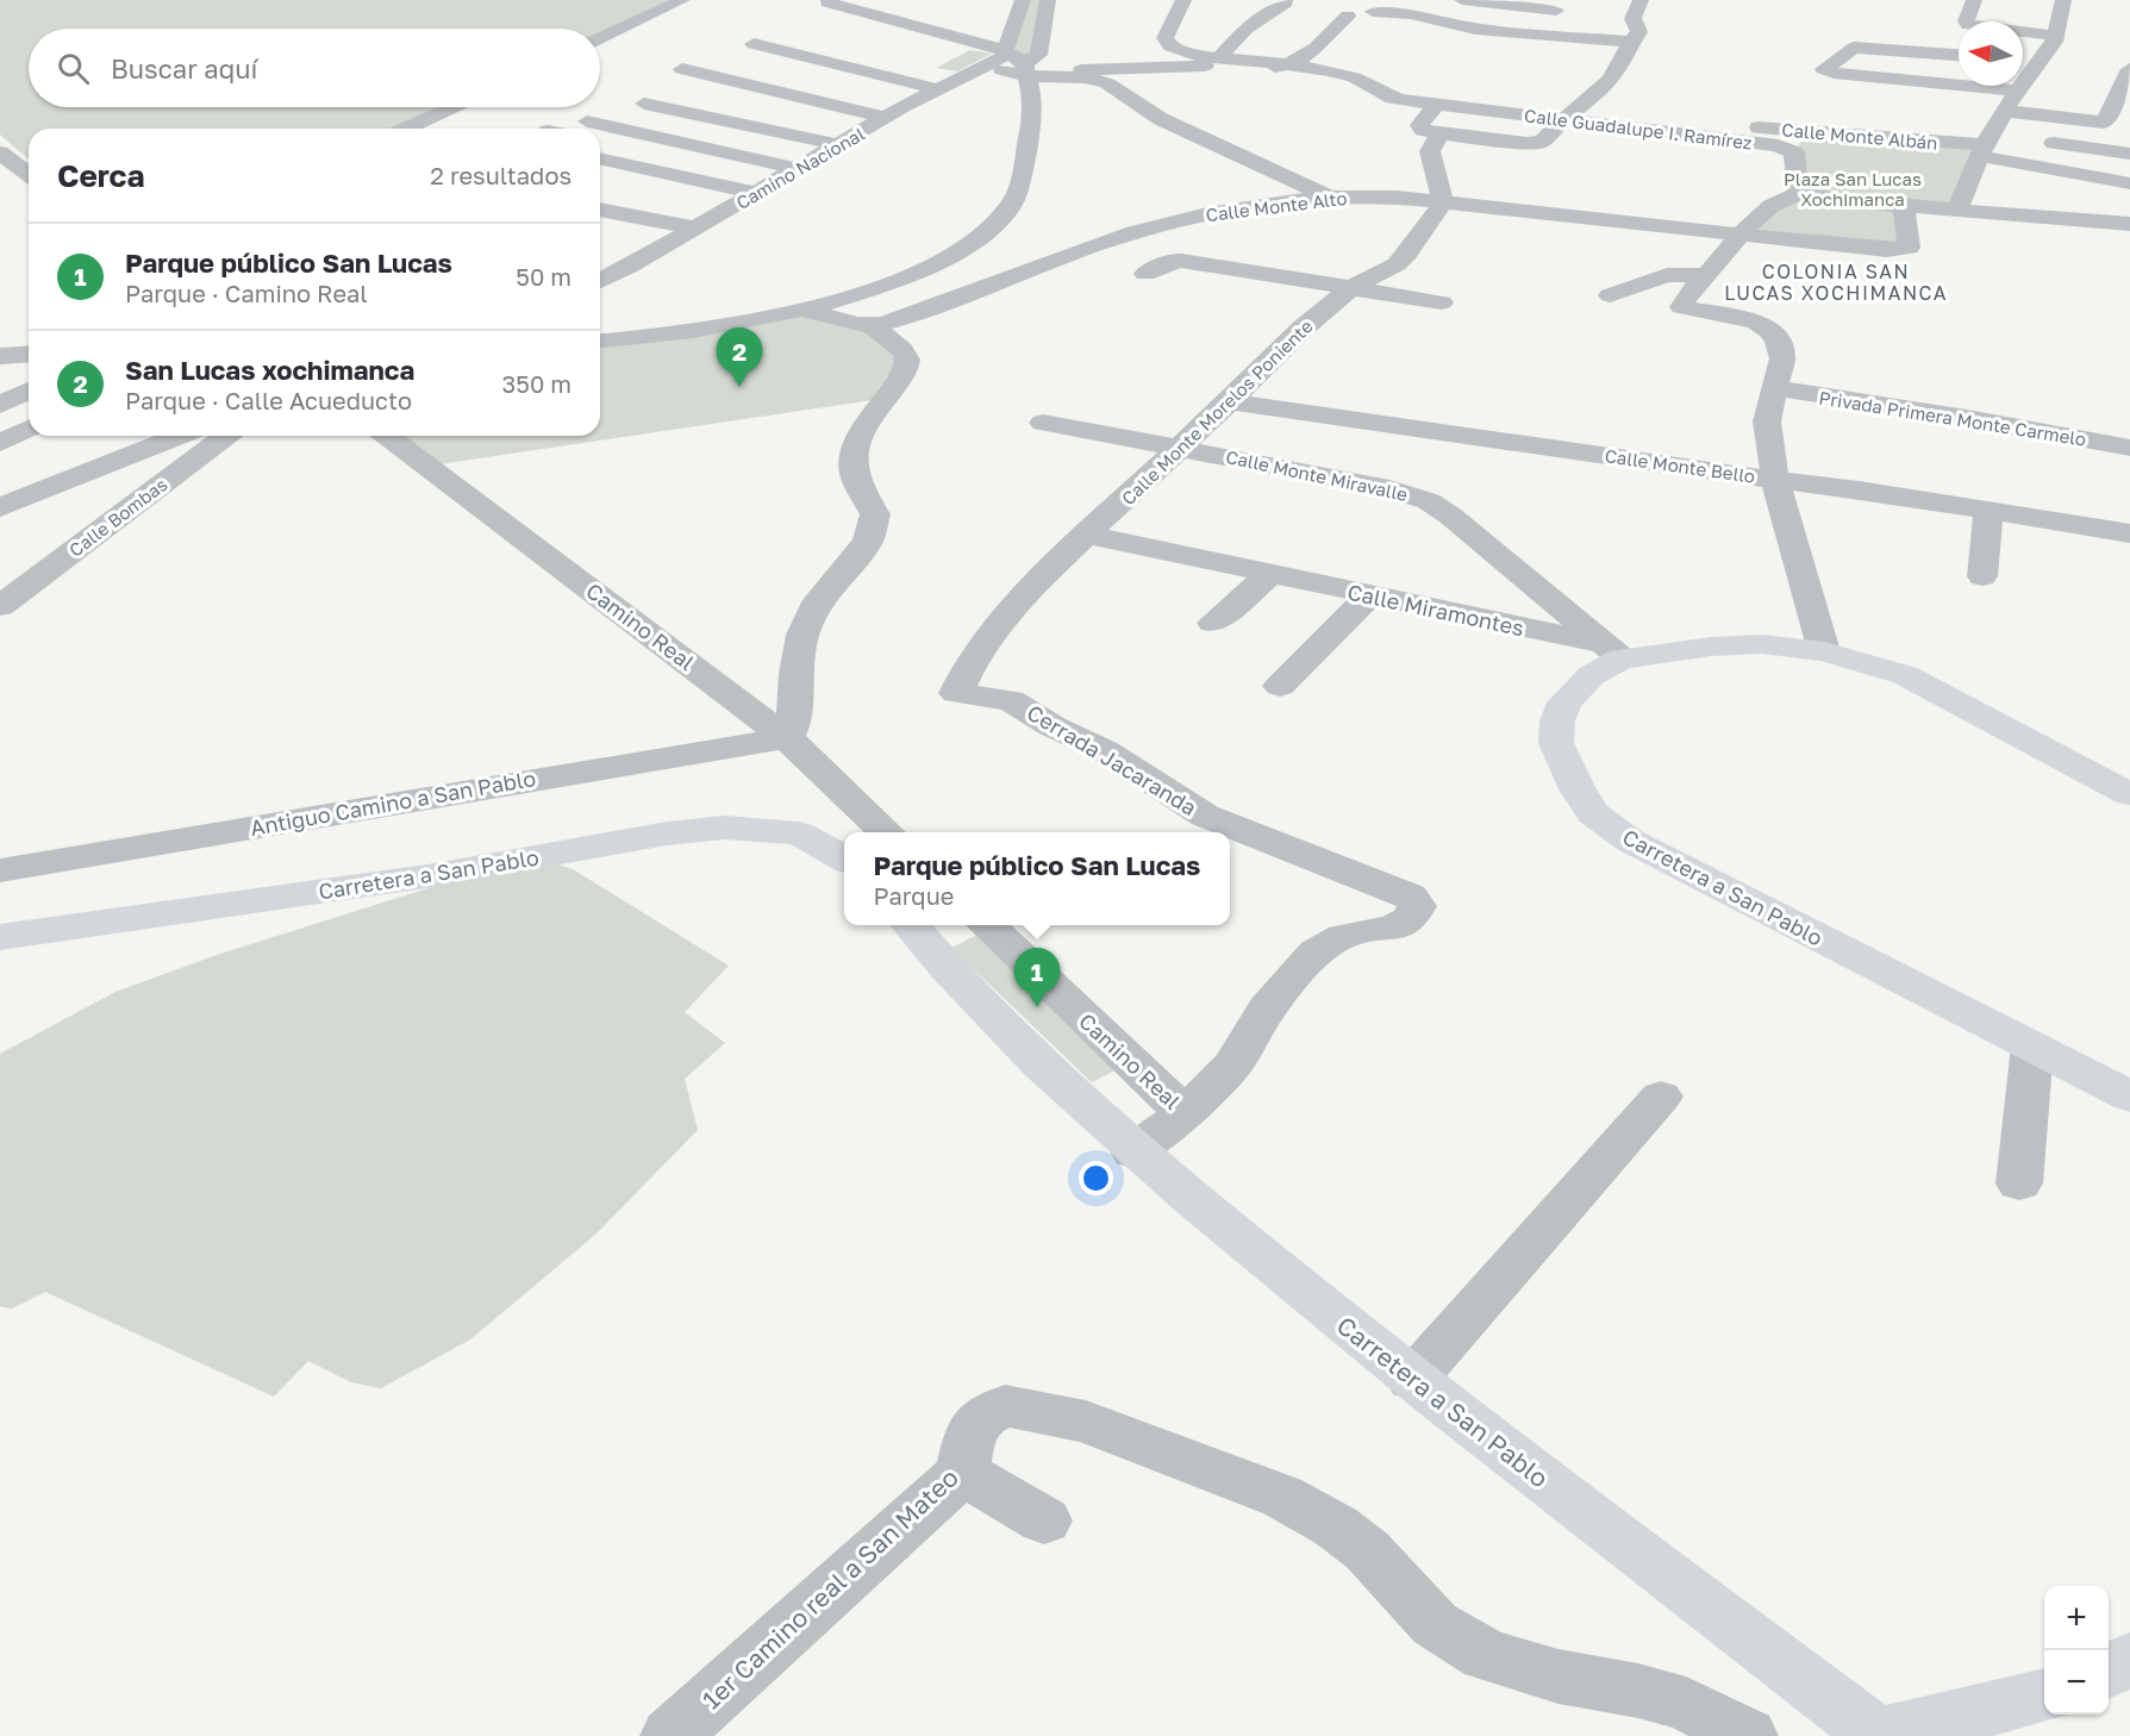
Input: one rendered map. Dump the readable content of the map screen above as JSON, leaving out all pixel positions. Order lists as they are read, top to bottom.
{
  "streets": {
    "main road": ["Carretera a San Pablo"],
    "street": [
      "Calle Guadalupe I. Ramírez",
      "Calle Monte Albán",
      "Camino Nacional",
      "Calle Monte Alto",
      "Calle Monte Morelos Poniente",
      "Privada Primera Monte Carmelo",
      "Calle Monte Bello",
      "Calle Monte Miravalle",
      "Calle Bombas",
      "Calle Miramontes",
      "Camino Real",
      "Cerrada Jacaranda",
      "Antiguo Camino a San Pablo",
      "1er Camino real a San Mateo"
    ]
  },
  "crossings": [
    ["Calle Guadalupe I. Ramírez", "Calle Monte Albán"],
    ["Calle Monte Alto", "Calle Monte Morelos Poniente"],
    ["Calle Monte Morelos Poniente", "Calle Monte Bello"],
    ["Calle Monte Morelos Poniente", "Calle Monte Miravalle"],
    ["Calle Monte Morelos Poniente", "Calle Miramontes"],
    ["Calle Monte Morelos Poniente", "Cerrada Jacaranda"],
    ["Calle Monte Miravalle", "Calle Miramontes"],
    ["Calle Monte Miravalle", "Carretera a San Pablo"],
    ["Calle Miramontes", "Carretera a San Pablo"],
    ["Camino Real", "Cerrada Jacaranda"],
    ["Camino Real", "Antiguo Camino a San Pablo"],
    ["Cerrada Jacaranda", "Carretera a San Pablo"]
  ],
  "districts": ["COLONIA SAN LUCAS XOCHIMANCA"],
  "parks": ["Plaza San Lucas Xochimanca"],
  "north": "left",
  "page": {
    "search": "Buscar aquí",
    "heading": ["Cerca", "2 resultados"],
    "list": [
      {
        "mark": "1",
        "name": "Parque público San Lucas",
        "note": "Parque · Camino Real",
        "value": "50 m"
      },
      {
        "mark": "2",
        "name": "San Lucas xochimanca",
        "note": "Parque · Calle Acueducto",
        "value": "350 m"
      }
    ],
    "pins": ["2", "1"],
    "popup": ["Parque público San Lucas", "Parque"],
    "map_buttons": ["+", "−"]
  }
}
